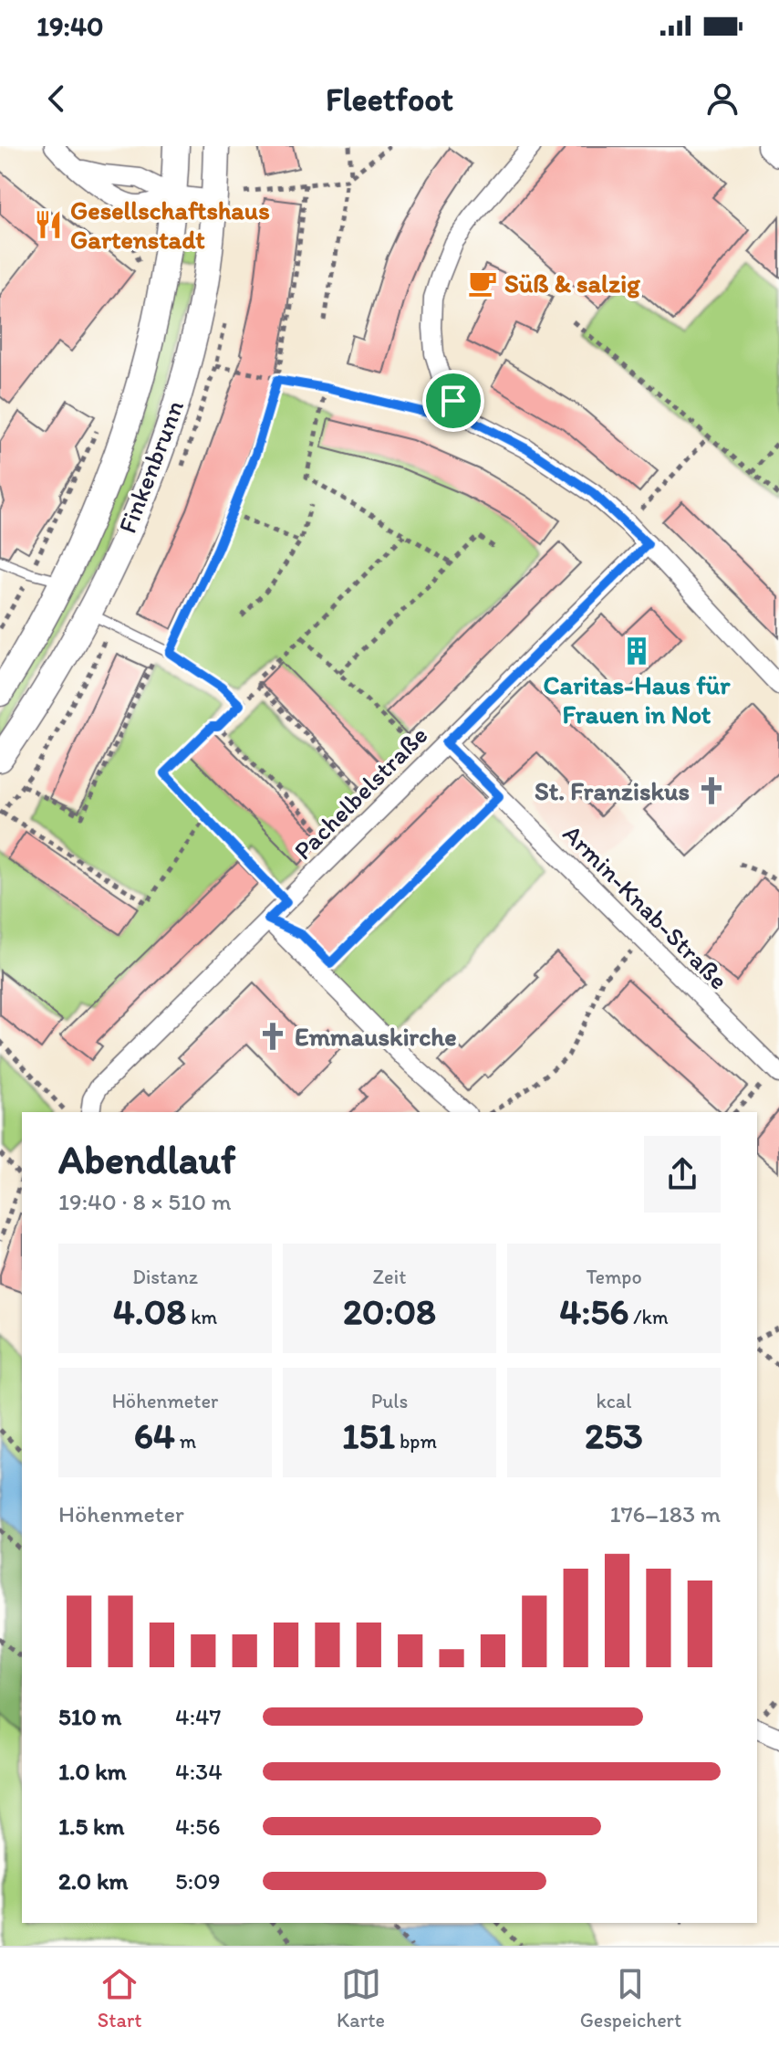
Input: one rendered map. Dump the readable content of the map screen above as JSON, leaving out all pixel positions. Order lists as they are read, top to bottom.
{
  "streets": {
    "main road": ["Finkenbrunn"],
    "street": ["Pachelbelstraße", "Armin-Knab-Straße"]
  },
  "crossings": [
    ["Pachelbelstraße", "Armin-Knab-Straße"]
  ],
  "places": {
    "restaurant": ["Gesellschaftshaus Gartenstadt"],
    "cafe": ["Süß & salzig"],
    "building": ["Caritas-Haus für Frauen in Not"],
    "church": ["St. Franziskus", "Emmauskirche"]
  },
  "page": {
    "status": "19:40",
    "header": "Fleetfoot",
    "heading": ["Abendlauf", "19:40 · 8 × 510 m"],
    "stats": [
      ["Distanz", "4.08 km"],
      ["Zeit", "20:08"],
      ["Tempo", "4:56 /km"],
      ["Höhenmeter", "64 m"],
      ["Puls", "151 bpm"],
      ["kcal", "253"]
    ],
    "chart": ["Höhenmeter", "176–183 m"],
    "list": [
      {
        "name": "510 m",
        "note": "4:47"
      },
      {
        "name": "1.0 km",
        "note": "4:34"
      },
      {
        "name": "1.5 km",
        "note": "4:56"
      },
      {
        "name": "2.0 km",
        "note": "5:09"
      }
    ],
    "tabs": ["Start", "Karte", "Gespeichert"]
  }
}
